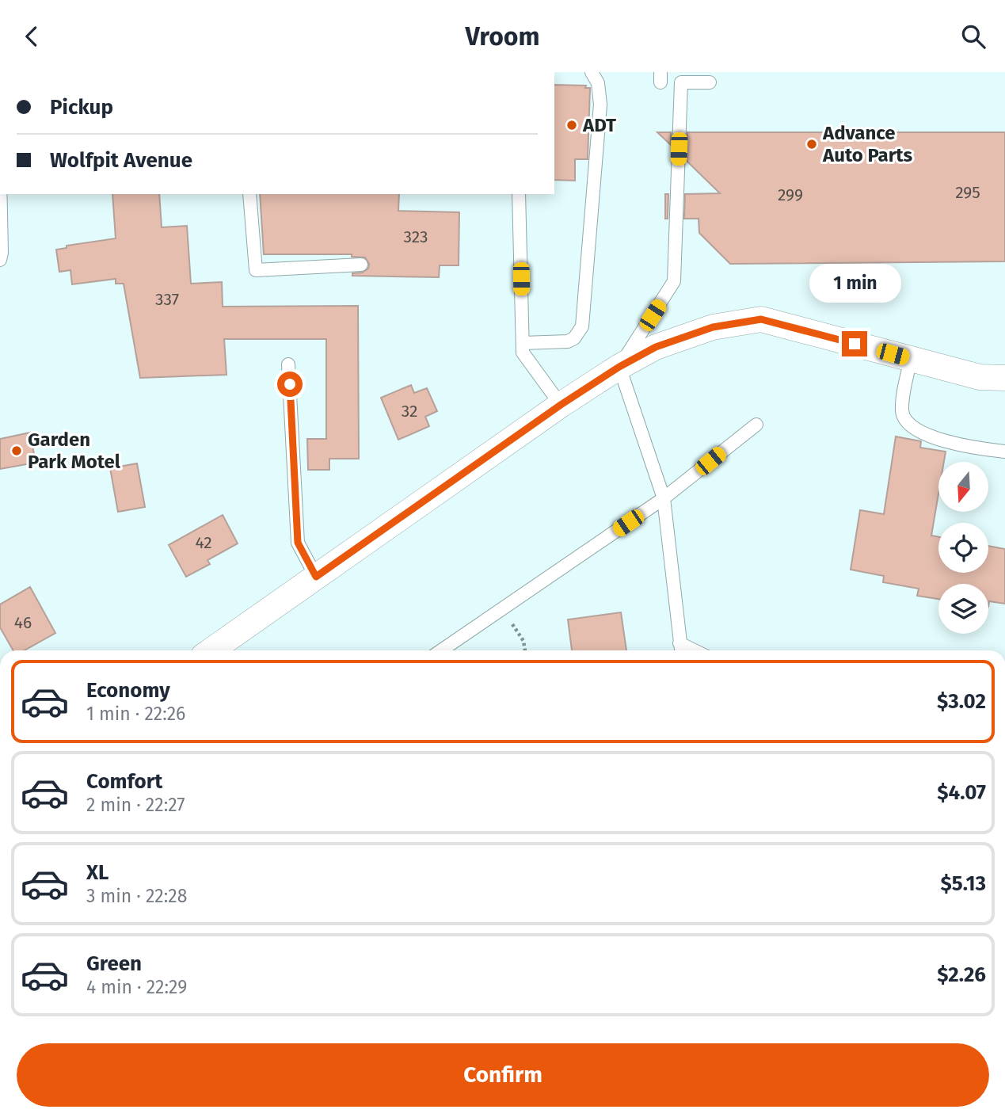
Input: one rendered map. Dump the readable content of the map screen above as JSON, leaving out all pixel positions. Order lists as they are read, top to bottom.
{
  "places": ["ADT", "Advance Auto Parts", "Garden Park Motel"],
  "house_numbers": [
    "295",
    "299",
    "323",
    "337",
    "32",
    "42",
    "46"
  ],
  "north": "bottom",
  "page": {
    "header": "Vroom",
    "banner": ["Pickup", "Wolfpit Avenue"],
    "bubble": "1 min",
    "list": [
      {
        "name": "Economy",
        "note": "1 min · 22:26",
        "value": "$3.02"
      },
      {
        "name": "Comfort",
        "note": "2 min · 22:27",
        "value": "$4.07"
      },
      {
        "name": "XL",
        "note": "3 min · 22:28",
        "value": "$5.13"
      },
      {
        "name": "Green",
        "note": "4 min · 22:29",
        "value": "$2.26"
      }
    ],
    "buttons": "Confirm"
  }
}
